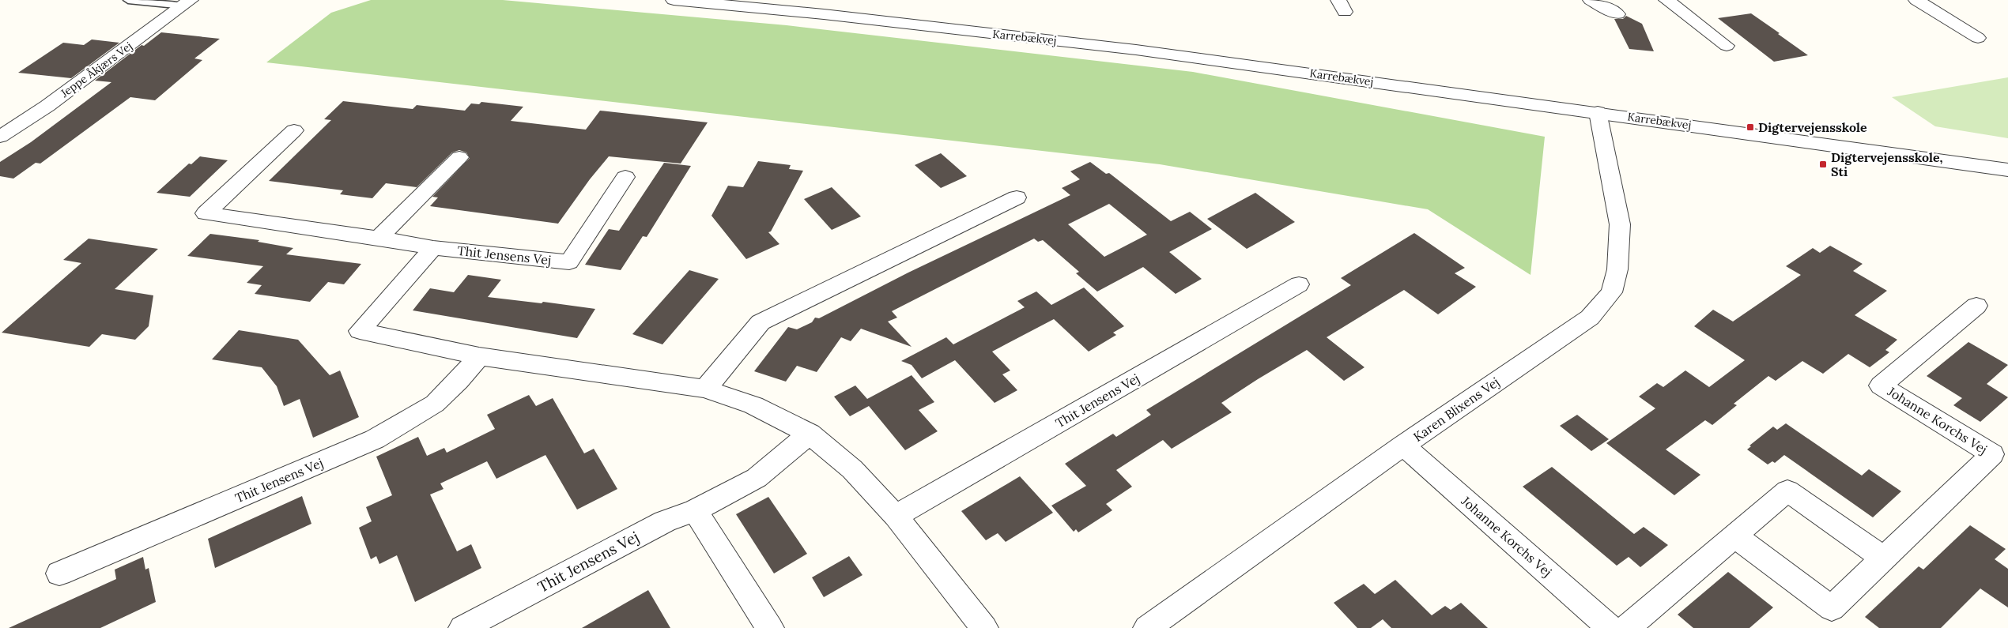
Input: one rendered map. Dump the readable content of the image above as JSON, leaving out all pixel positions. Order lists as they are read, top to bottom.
{
  "streets": {
    "street": [
      "Karrebækvej",
      "Jeppe Åkjærs Vej",
      "Thit Jensens Vej",
      "Karen Blixens Vej",
      "Johanne Korchs Vej"
    ]
  },
  "crossings": [
    ["Karrebækvej", "Karen Blixens Vej"],
    ["Karen Blixens Vej", "Johanne Korchs Vej"]
  ],
  "places": {
    "transit": ["Digtervejensskole", "Digtervejensskole, Sti"]
  }
}
